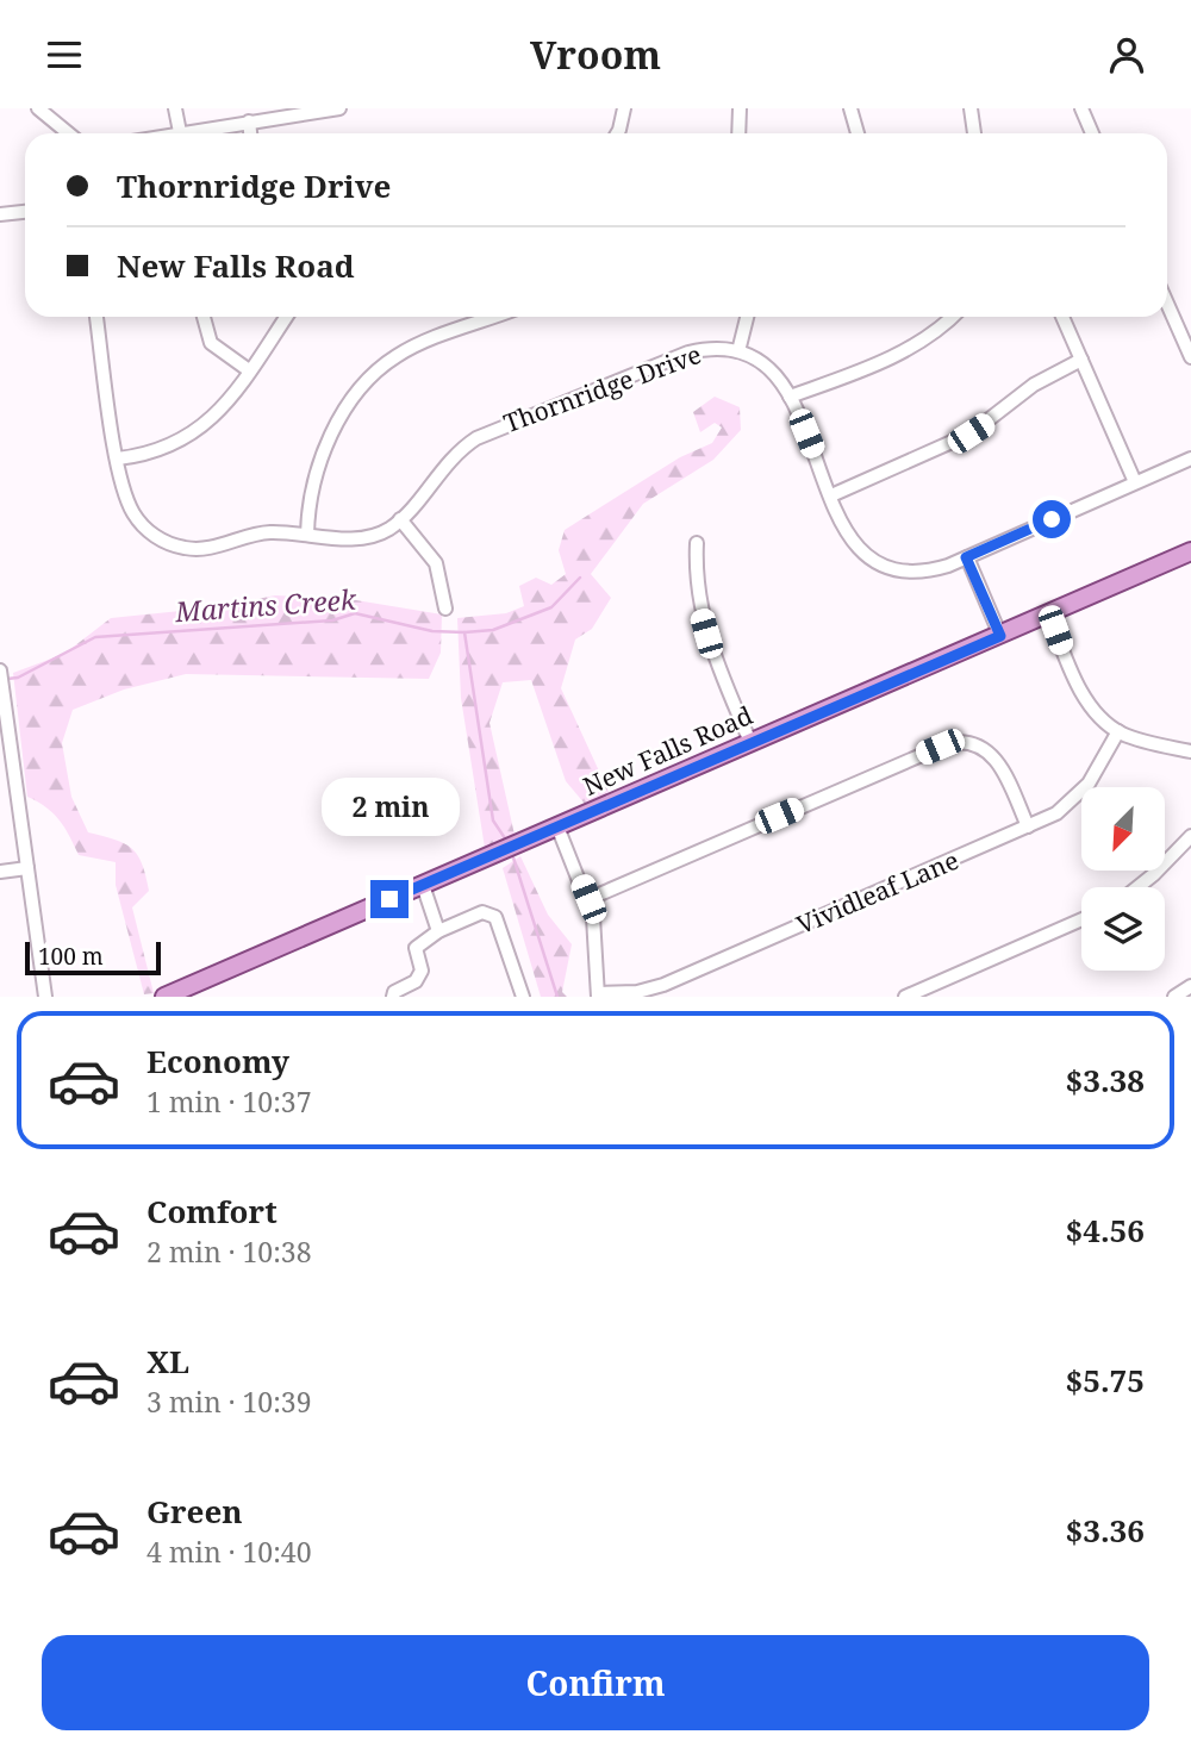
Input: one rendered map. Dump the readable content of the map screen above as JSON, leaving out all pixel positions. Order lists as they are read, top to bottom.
{
  "streets": {
    "main road": ["New Falls Road"],
    "street": ["Thornridge Drive", "Vividleaf Lane"]
  },
  "water": ["Martins Creek"],
  "scale_bar": "100 m",
  "north": "bottom left",
  "page": {
    "header": "Vroom",
    "banner": ["Thornridge Drive", "New Falls Road"],
    "bubble": "2 min",
    "scale": "100 m",
    "list": [
      {
        "name": "Economy",
        "note": "1 min · 10:37",
        "value": "$3.38"
      },
      {
        "name": "Comfort",
        "note": "2 min · 10:38",
        "value": "$4.56"
      },
      {
        "name": "XL",
        "note": "3 min · 10:39",
        "value": "$5.75"
      },
      {
        "name": "Green",
        "note": "4 min · 10:40",
        "value": "$3.36"
      }
    ],
    "buttons": "Confirm"
  }
}
